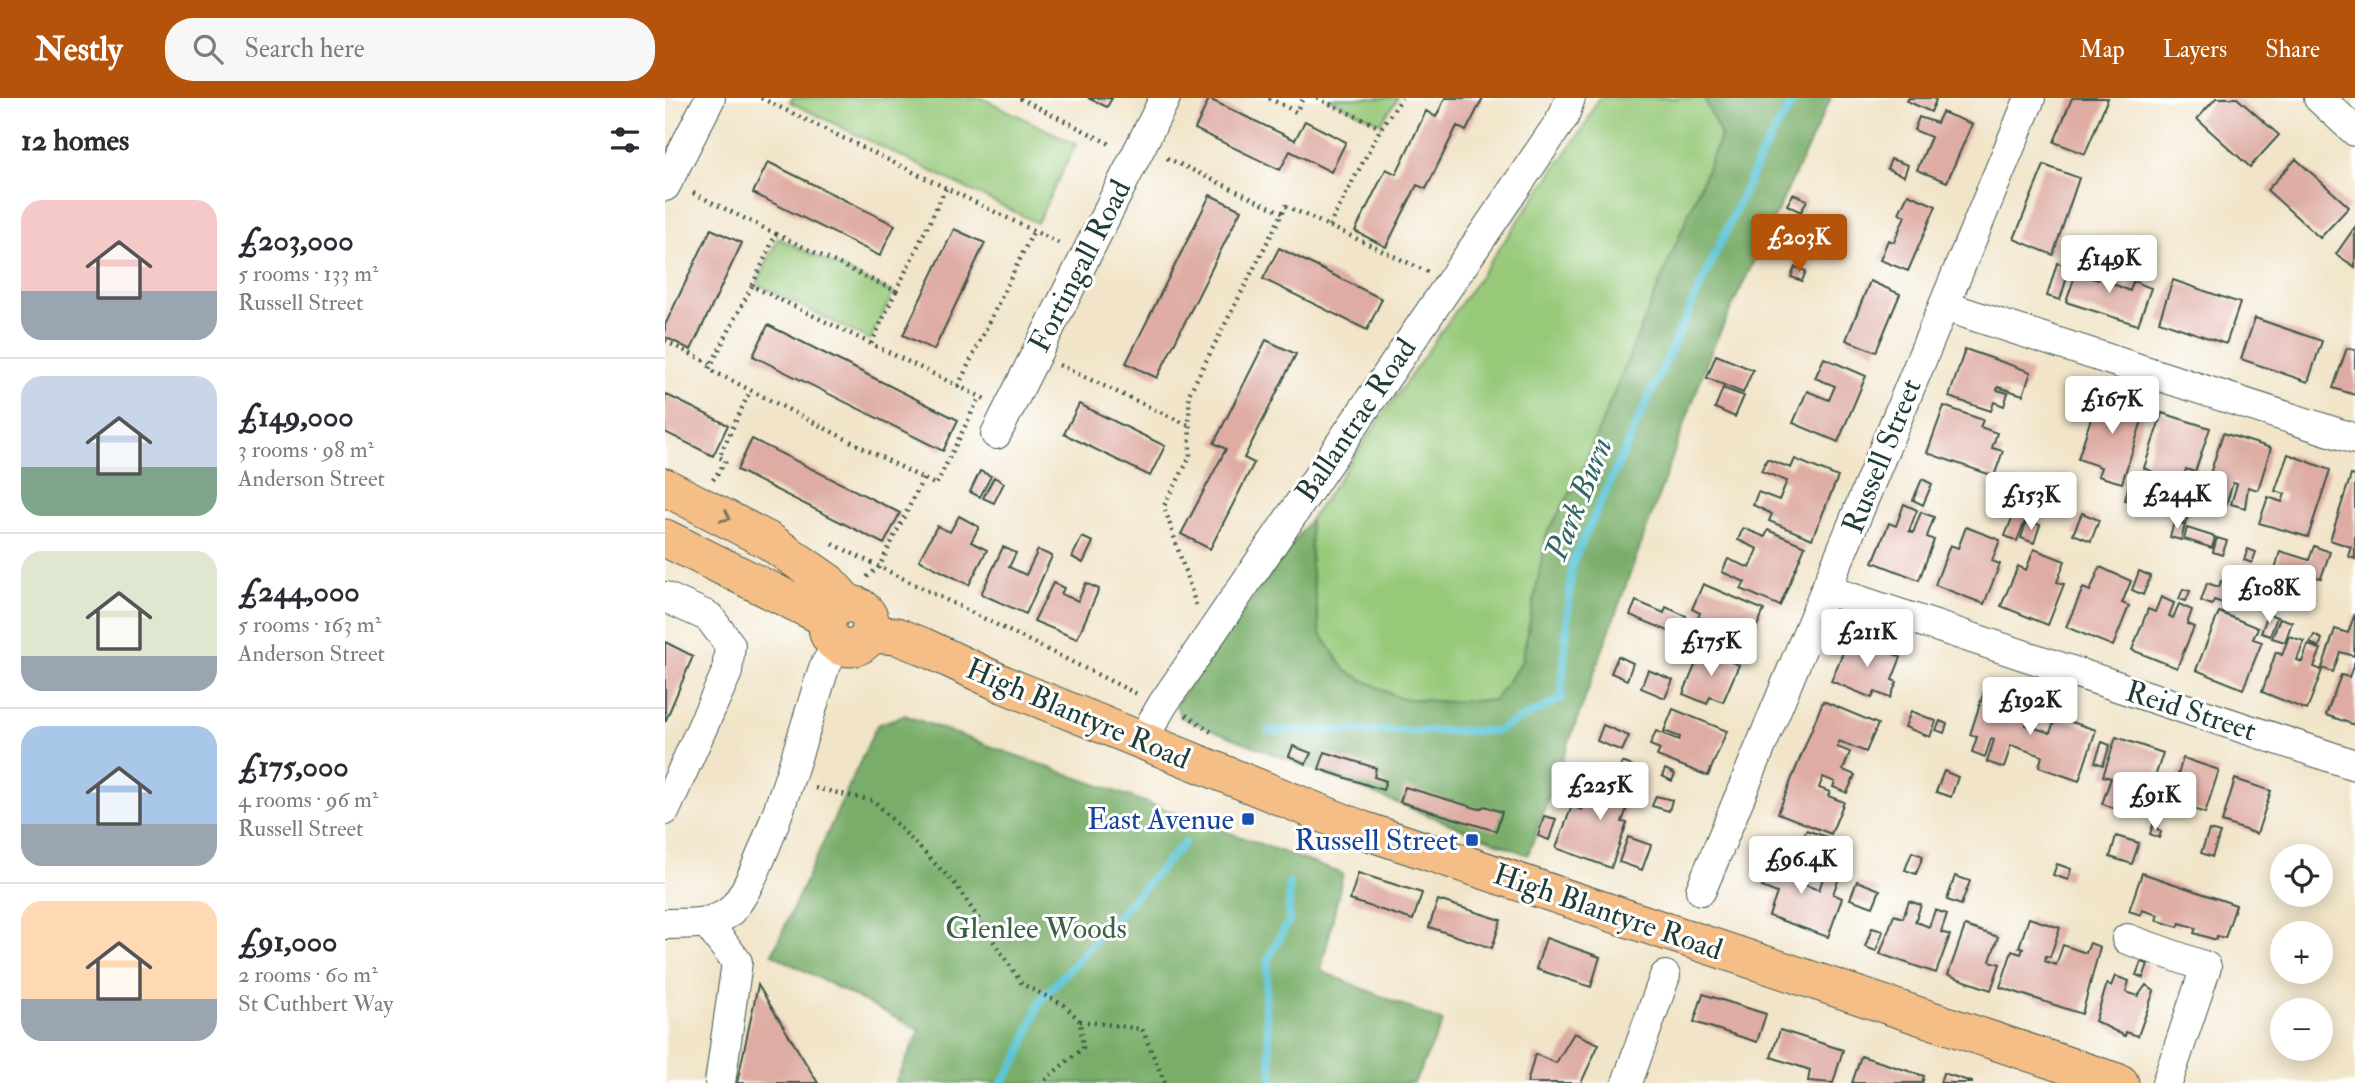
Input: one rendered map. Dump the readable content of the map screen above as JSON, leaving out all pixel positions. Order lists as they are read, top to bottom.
{
  "streets": {
    "main road": ["High Blantyre Road"],
    "street": [
      "Fortingall Road",
      "Ballantrae Road",
      "Russell Street",
      "Reid Street"
    ]
  },
  "crossings": [
    ["Ballantrae Road", "High Blantyre Road"],
    ["Russell Street", "Reid Street"]
  ],
  "water": ["Park Burn"],
  "parks": ["Glenlee Woods"],
  "places": {
    "transit": ["East Avenue", "Russell Street"]
  },
  "page": {
    "header": "Nestly",
    "search": "Search here",
    "nav": ["Map", "Layers", "Share"],
    "heading": "12 homes",
    "list": [
      {
        "name": "£203,000",
        "note": "5 rooms · 133 m² · Russell Street"
      },
      {
        "name": "£149,000",
        "note": "3 rooms · 98 m² · Anderson Street"
      },
      {
        "name": "£244,000",
        "note": "5 rooms · 163 m² · Anderson Street"
      },
      {
        "name": "£175,000",
        "note": "4 rooms · 96 m² · Russell Street"
      },
      {
        "name": "£91,000",
        "note": "2 rooms · 60 m² · St Cuthbert Way"
      }
    ],
    "price": [
      "£203K",
      "£149K",
      "£167K",
      "£244K",
      "£153K",
      "£108K",
      "£211K",
      "£175K",
      "£192K",
      "£225K",
      "£91K",
      "£96.4K"
    ],
    "map_buttons": ["+", "−"]
  }
}
